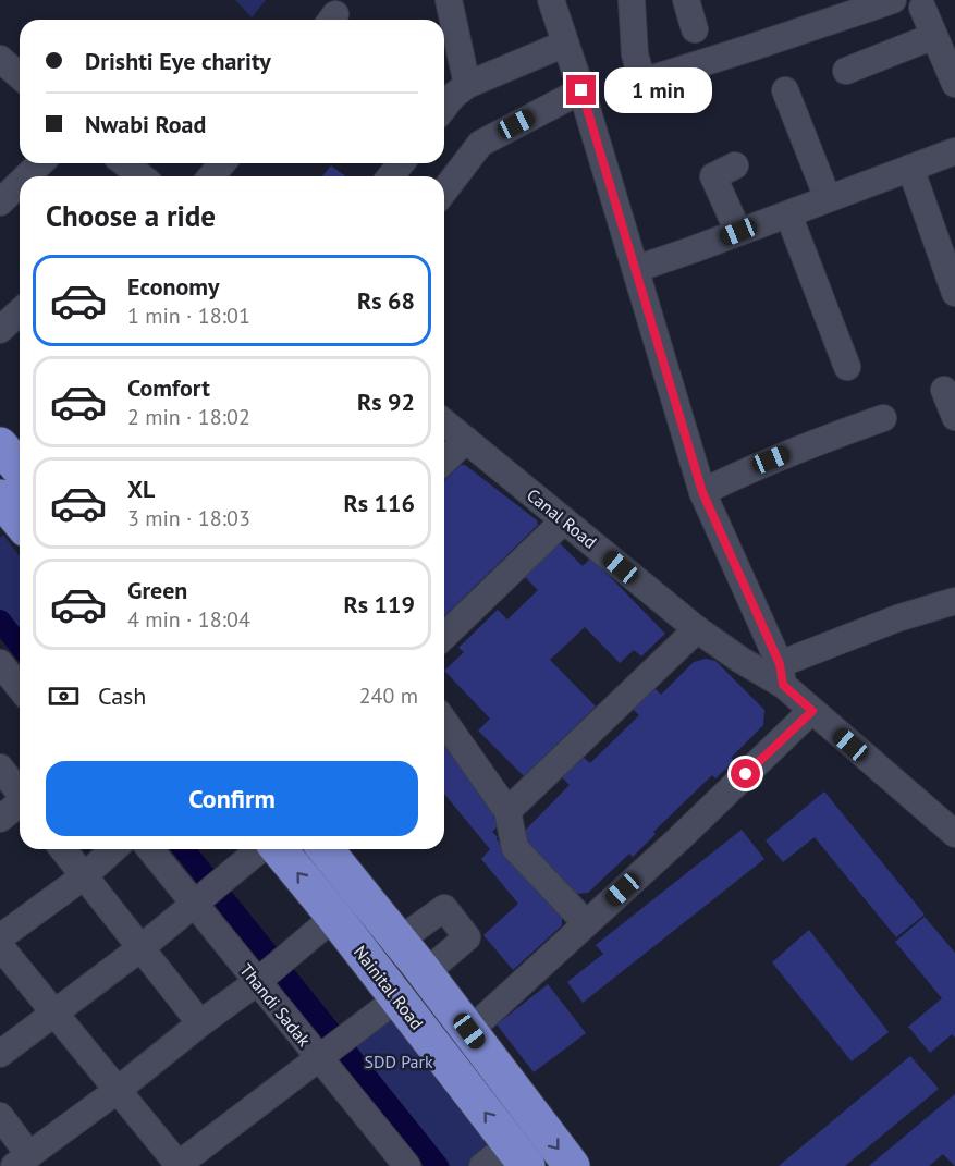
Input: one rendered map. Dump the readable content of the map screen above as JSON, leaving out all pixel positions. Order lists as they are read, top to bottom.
{
  "streets": {
    "highway": ["Nainital Road"],
    "street": ["Canal Road", "Thandi Sadak"]
  },
  "parks": ["SDD Park"],
  "page": {
    "banner": ["Drishti Eye charity", "Nwabi Road"],
    "bubble": "1 min",
    "heading": "Choose a ride",
    "list": [
      {
        "name": "Economy",
        "note": "1 min · 18:01",
        "value": "Rs 68"
      },
      {
        "name": "Comfort",
        "note": "2 min · 18:02",
        "value": "Rs 92"
      },
      {
        "name": "XL",
        "note": "3 min · 18:03",
        "value": "Rs 116"
      },
      {
        "name": "Green",
        "note": "4 min · 18:04",
        "value": "Rs 119"
      }
    ],
    "pay": ["Cash", "240 m"],
    "buttons": "Confirm"
  }
}
